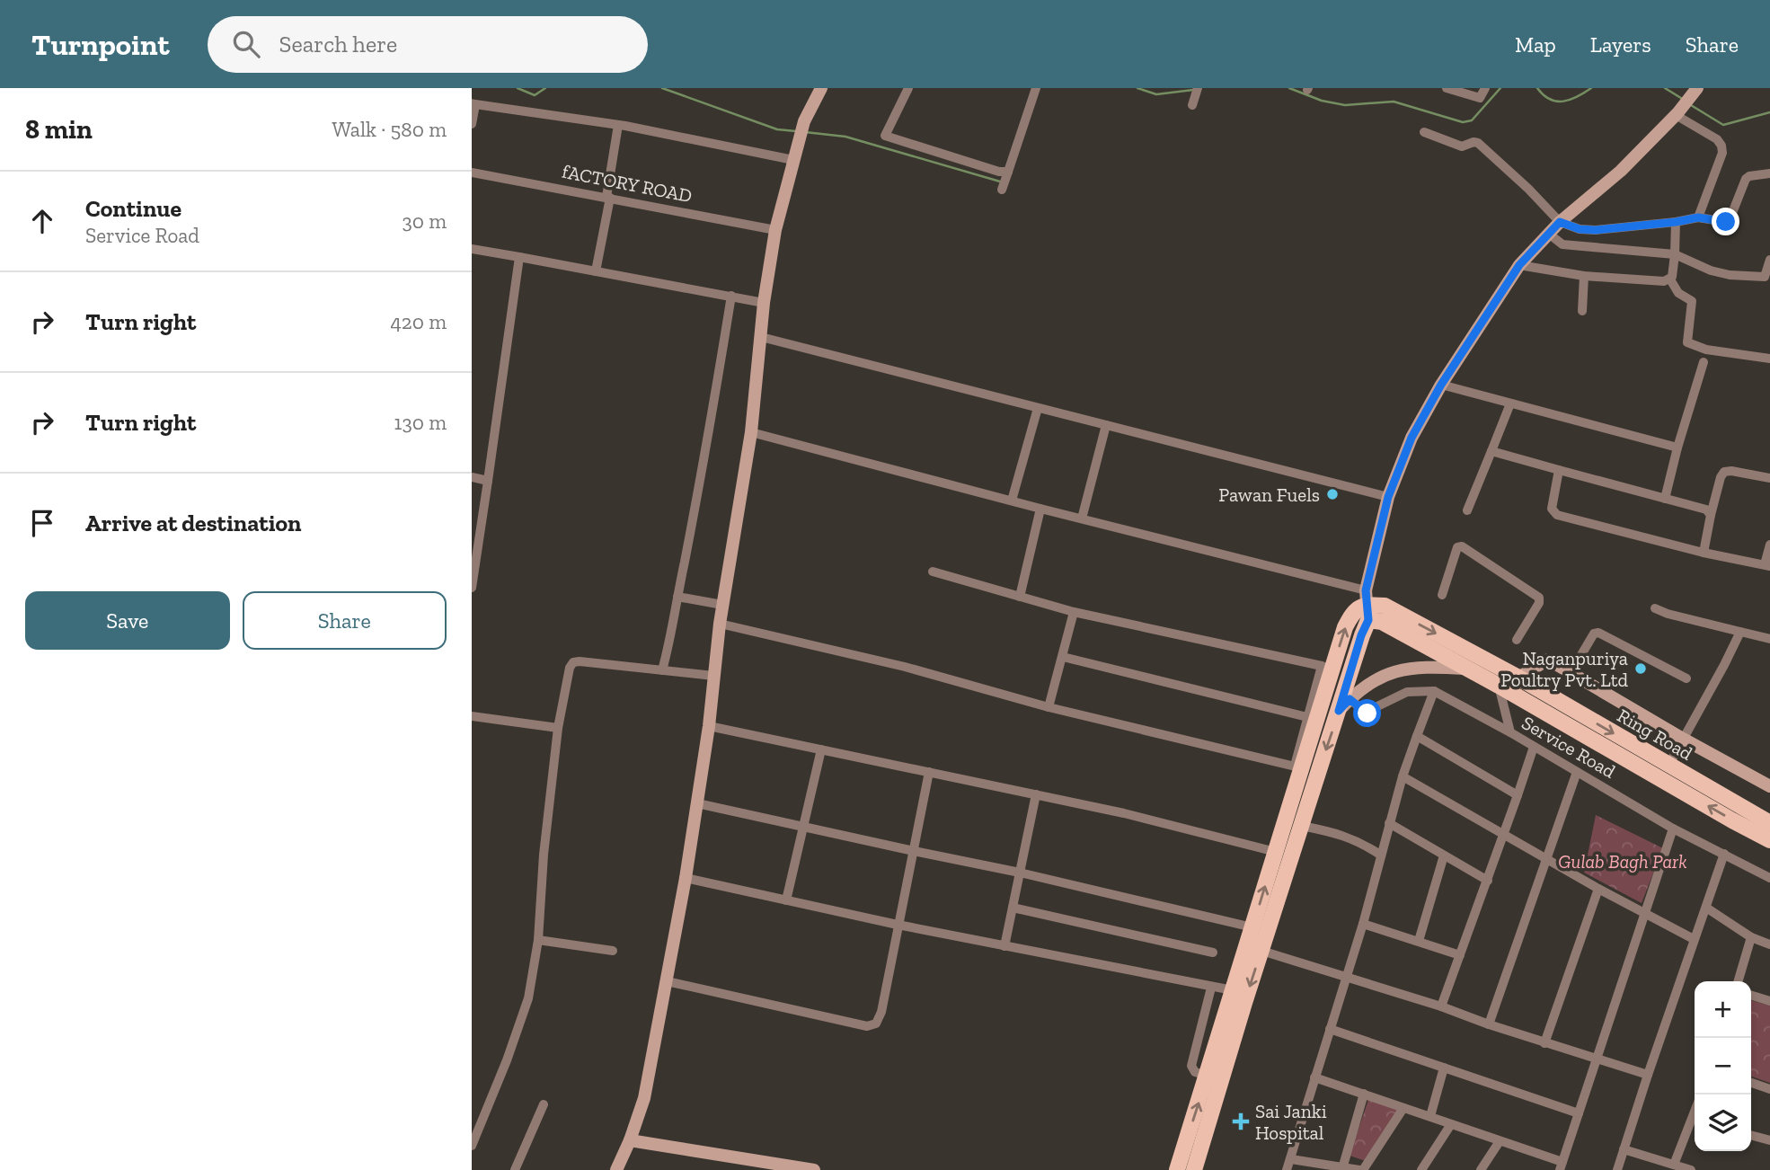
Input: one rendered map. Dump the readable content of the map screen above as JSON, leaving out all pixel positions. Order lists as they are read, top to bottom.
{
  "streets": {
    "main road": ["Ring Road"],
    "street": ["fACTORY ROAD", "Service Road"]
  },
  "parks": ["Gulab Bagh Park"],
  "places": {
    "other": ["Pawan Fuels", "Naganpuriya Poultry Pvt. Ltd"],
    "health": ["Sai Janki Hospital"]
  },
  "page": {
    "header": "Turnpoint",
    "search": "Search here",
    "nav": ["Map", "Layers", "Share"],
    "heading": ["8 min", "Walk · 580 m"],
    "list": [
      ["Continue", "Service Road", "30 m"],
      ["Turn right", "420 m"],
      ["Turn right", "130 m"],
      "Arrive at destination"
    ],
    "buttons": ["Save", "Share"],
    "map_buttons": ["+", "−"]
  }
}
